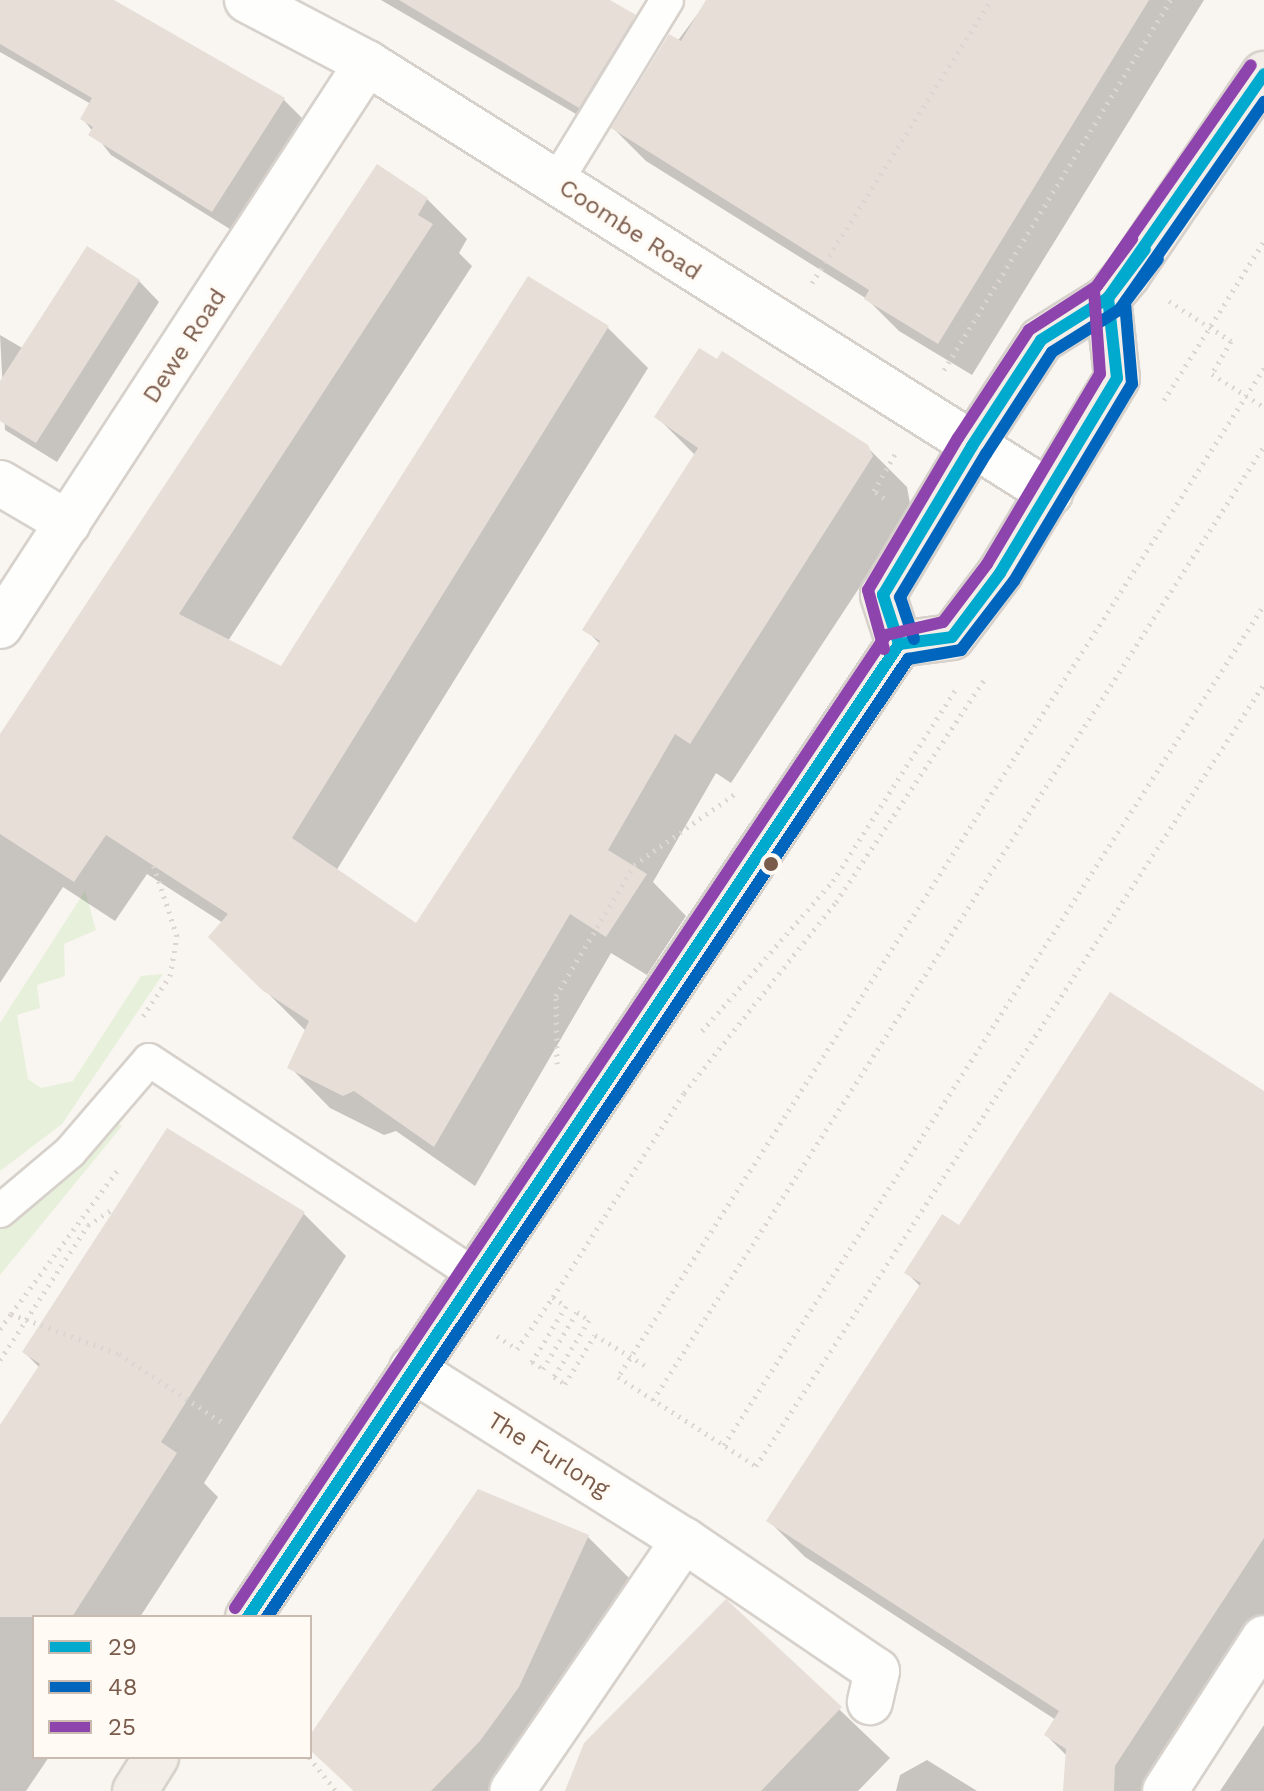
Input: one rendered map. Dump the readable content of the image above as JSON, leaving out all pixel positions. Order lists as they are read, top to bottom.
{
  "streets": {
    "street": ["Coombe Road", "Dewe Road", "The Furlong"]
  },
  "crossings": [
    ["Coombe Road", "Dewe Road"]
  ],
  "lines": ["transit line 25", "transit line 29", "transit line 48"],
  "legend": ["29", "48", "25"]
}
